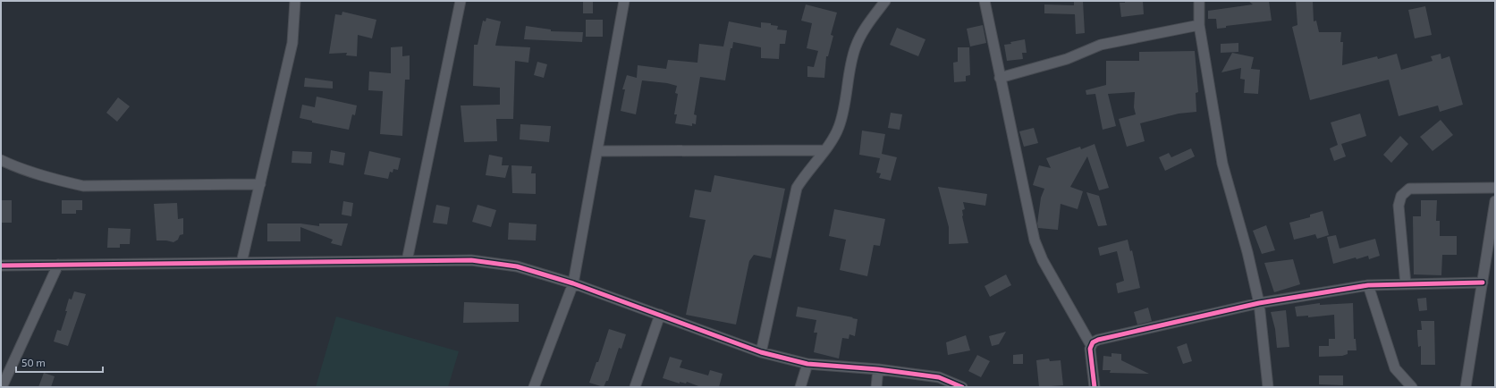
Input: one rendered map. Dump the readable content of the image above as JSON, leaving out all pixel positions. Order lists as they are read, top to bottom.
{
  "scale_bar": "50 m"
}
